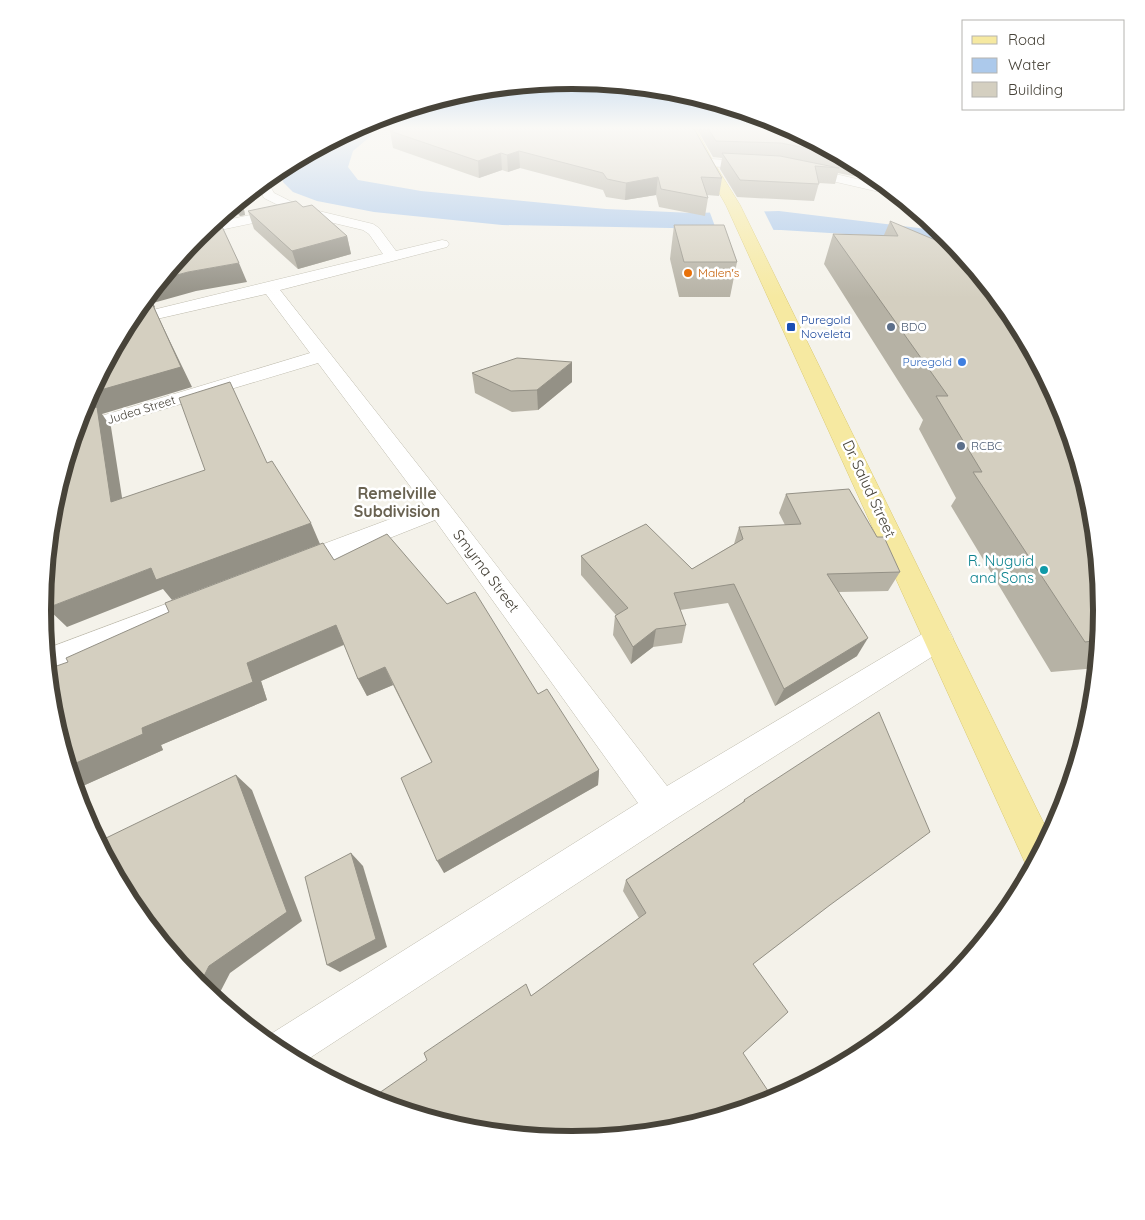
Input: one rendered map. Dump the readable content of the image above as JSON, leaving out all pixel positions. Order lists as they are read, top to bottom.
{
  "streets": {
    "main road": ["Dr. Salud Street"],
    "street": ["Judea Street", "Smyrna Street"]
  },
  "crossings": [
    ["Judea Street", "Smyrna Street"]
  ],
  "districts": ["Remelville Subdivision"],
  "places": {
    "other": [
      "Malen's",
      "BDO",
      "Puregold",
      "RCBC",
      "R. Nuguid and Sons"
    ],
    "transit": ["Puregold Noveleta"]
  },
  "legend": ["Road", "Water", "Building"]
}
